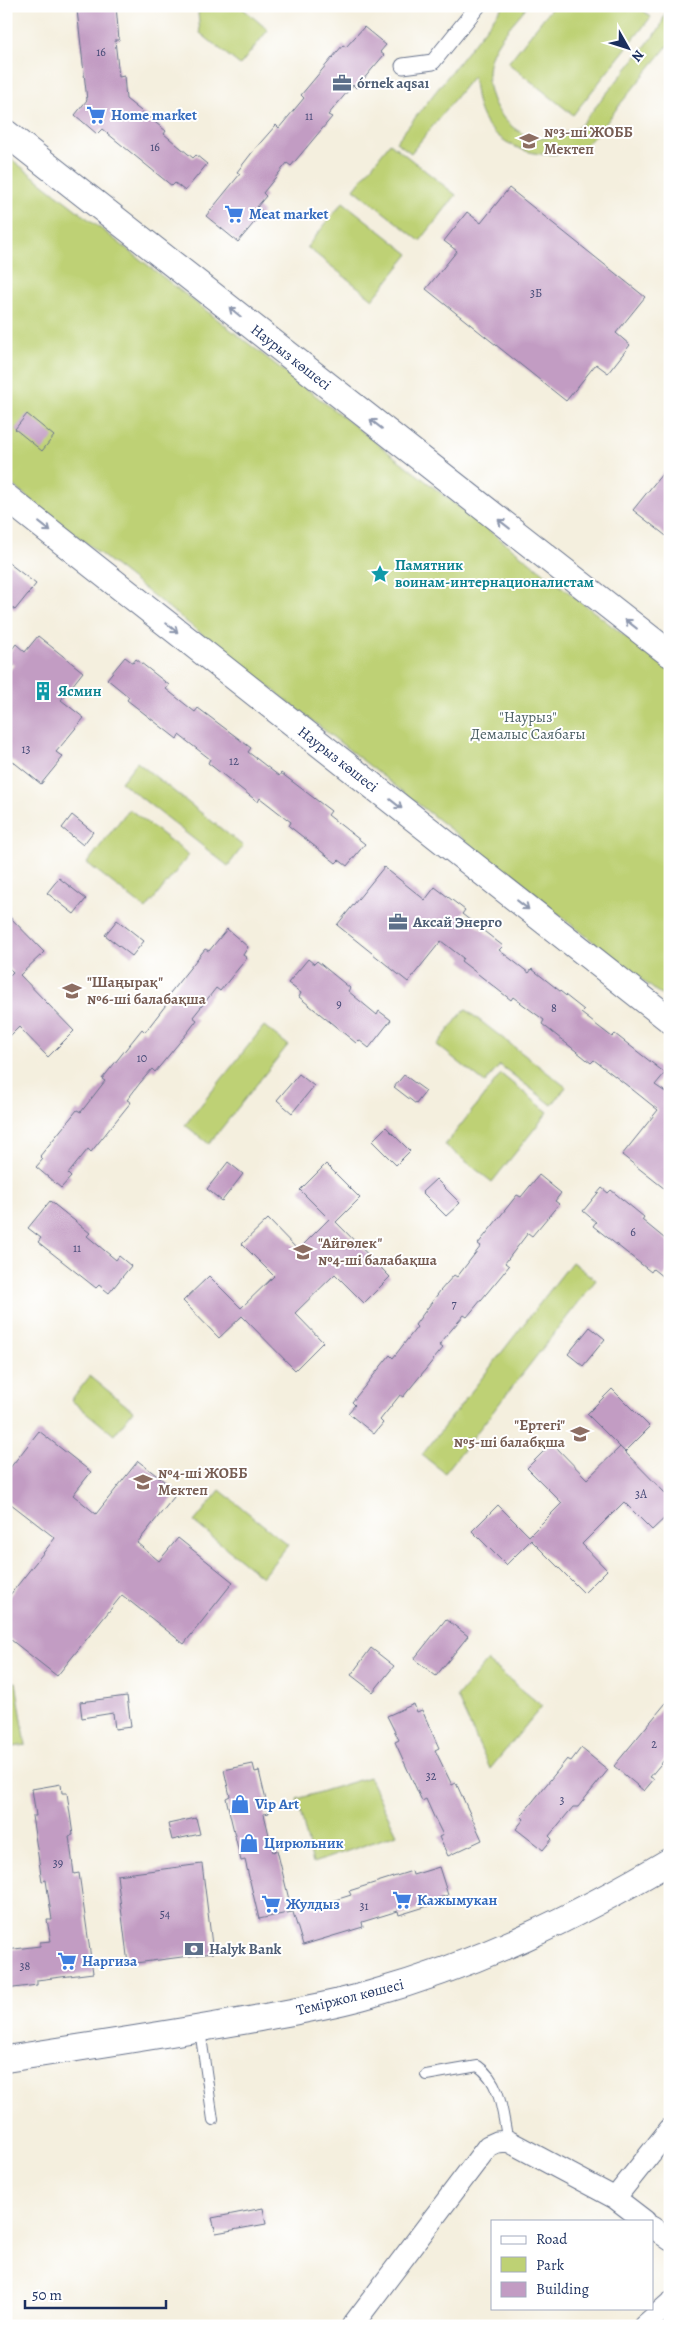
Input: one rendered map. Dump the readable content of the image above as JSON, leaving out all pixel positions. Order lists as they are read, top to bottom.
{
  "streets": {
    "street": ["Наурыз көшесі", "Теміржол көшесі"]
  },
  "parks": ["\"Наурыз\" Демалыс Саябағы"],
  "places": {
    "office": ["órnek aqsaı", "Аксай Энерго"],
    "supermarket": [
      "Home market",
      "Meat market",
      "Кажымукан",
      "Жулдыз",
      "Наргиза"
    ],
    "school or university": [
      "№3-ші ЖОББ Мектеп",
      "\"Шаңырақ\" №6-ші балабақша",
      "\"Айгөлек\" №4-ші балабақша",
      "\"Ертегі\" №5-ші балабқша",
      "№4-ші ЖОББ Мектеп"
    ],
    "place": ["Памятник воинам-интернационалистам"],
    "building": ["Ясмин"],
    "shop": ["Vip Art", "Цирюльник"],
    "bank": ["Halyk Bank"]
  },
  "house_numbers": [
    "16",
    "11",
    "16",
    "3Б",
    "13",
    "12",
    "9",
    "8",
    "10",
    "6",
    "11",
    "7",
    "3А",
    "2",
    "32",
    "3",
    "39",
    "31",
    "54",
    "38"
  ],
  "legend": ["Road", "Park", "Building"],
  "scale_bar": "50 m",
  "north": "bottom right"
}
